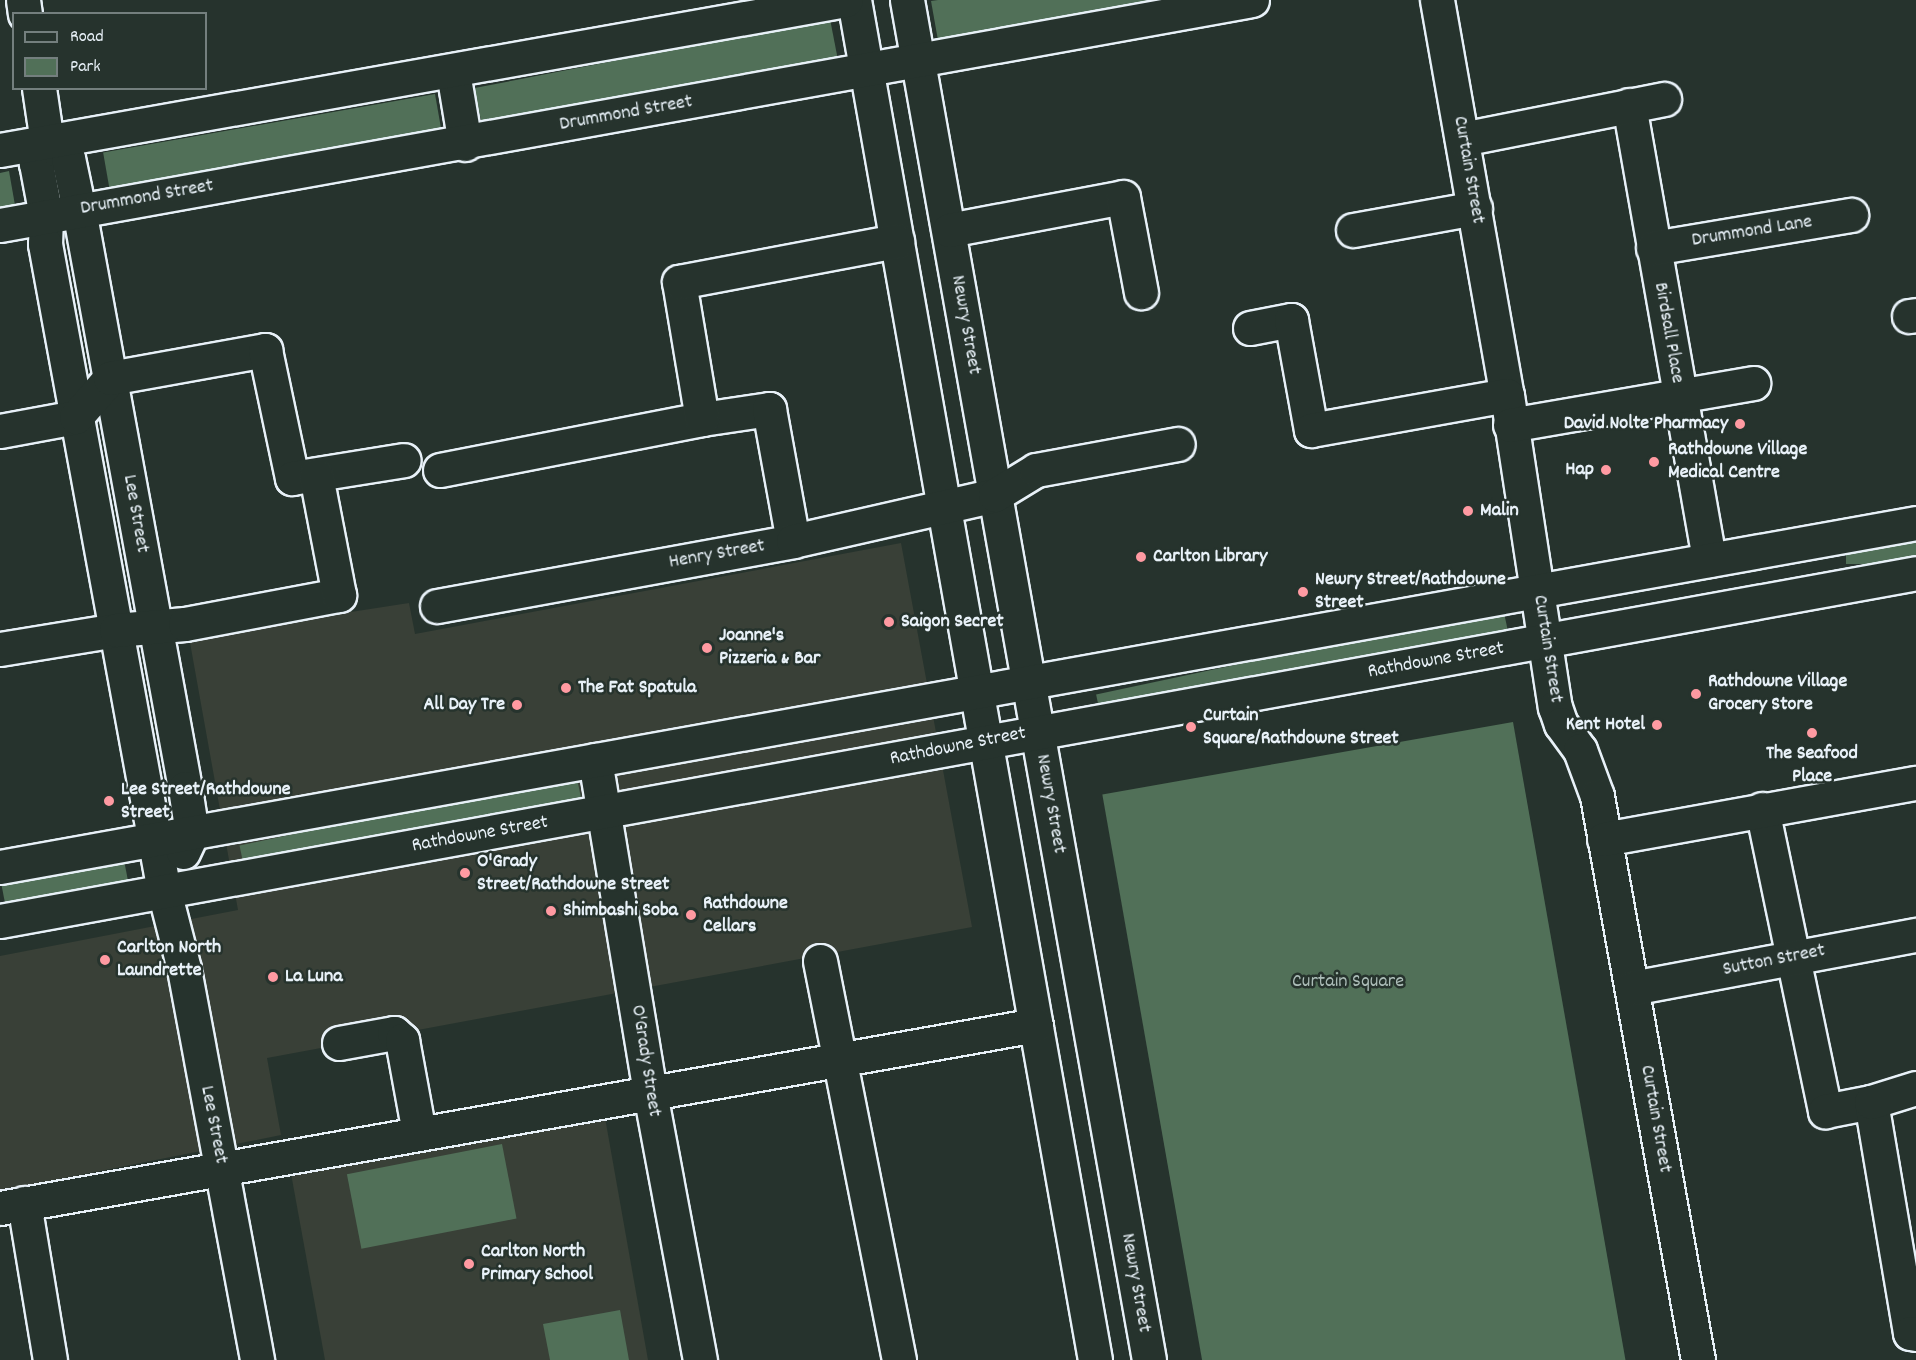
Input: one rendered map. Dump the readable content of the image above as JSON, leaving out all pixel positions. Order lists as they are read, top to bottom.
{
  "streets": {
    "street": [
      "Drummond Street",
      "Curtain Street",
      "Drummond Lane",
      "Newry Street",
      "Birdsall Place",
      "Lee Street",
      "Henry Street",
      "Rathdowne Street",
      "Sutton Street",
      "O'Grady Street"
    ]
  },
  "crossings": [
    ["Drummond Street", "Newry Street"],
    ["Drummond Street", "Lee Street"],
    ["Curtain Street", "Rathdowne Street"],
    ["Curtain Street", "Sutton Street"],
    ["Drummond Lane", "Birdsall Place"],
    ["Newry Street", "Henry Street"],
    ["Newry Street", "Rathdowne Street"],
    ["Lee Street", "Rathdowne Street"],
    ["Rathdowne Street", "O'Grady Street"]
  ],
  "parks": ["Curtain Square"],
  "places": [
    "David Nolte Pharmacy",
    "Rathdowne Village Medical Centre",
    "Hap",
    "Malin",
    "Carlton Library",
    "Newry Street/Rathdowne Street",
    "Saigon Secret",
    "Joanne's Pizzeria & Bar",
    "The Fat Spatula",
    "Rathdowne Village Grocery Store",
    "All Day Tre",
    "Kent Hotel",
    "Curtain Square/Rathdowne Street",
    "The Seafood Place",
    "Lee Street/Rathdowne Street",
    "O'Grady Street/Rathdowne Street",
    "Shimbashi Soba",
    "Rathdowne Cellars",
    "Carlton North Laundrette",
    "La Luna",
    "Carlton North Primary School"
  ],
  "legend": ["Road", "Park"]
}
